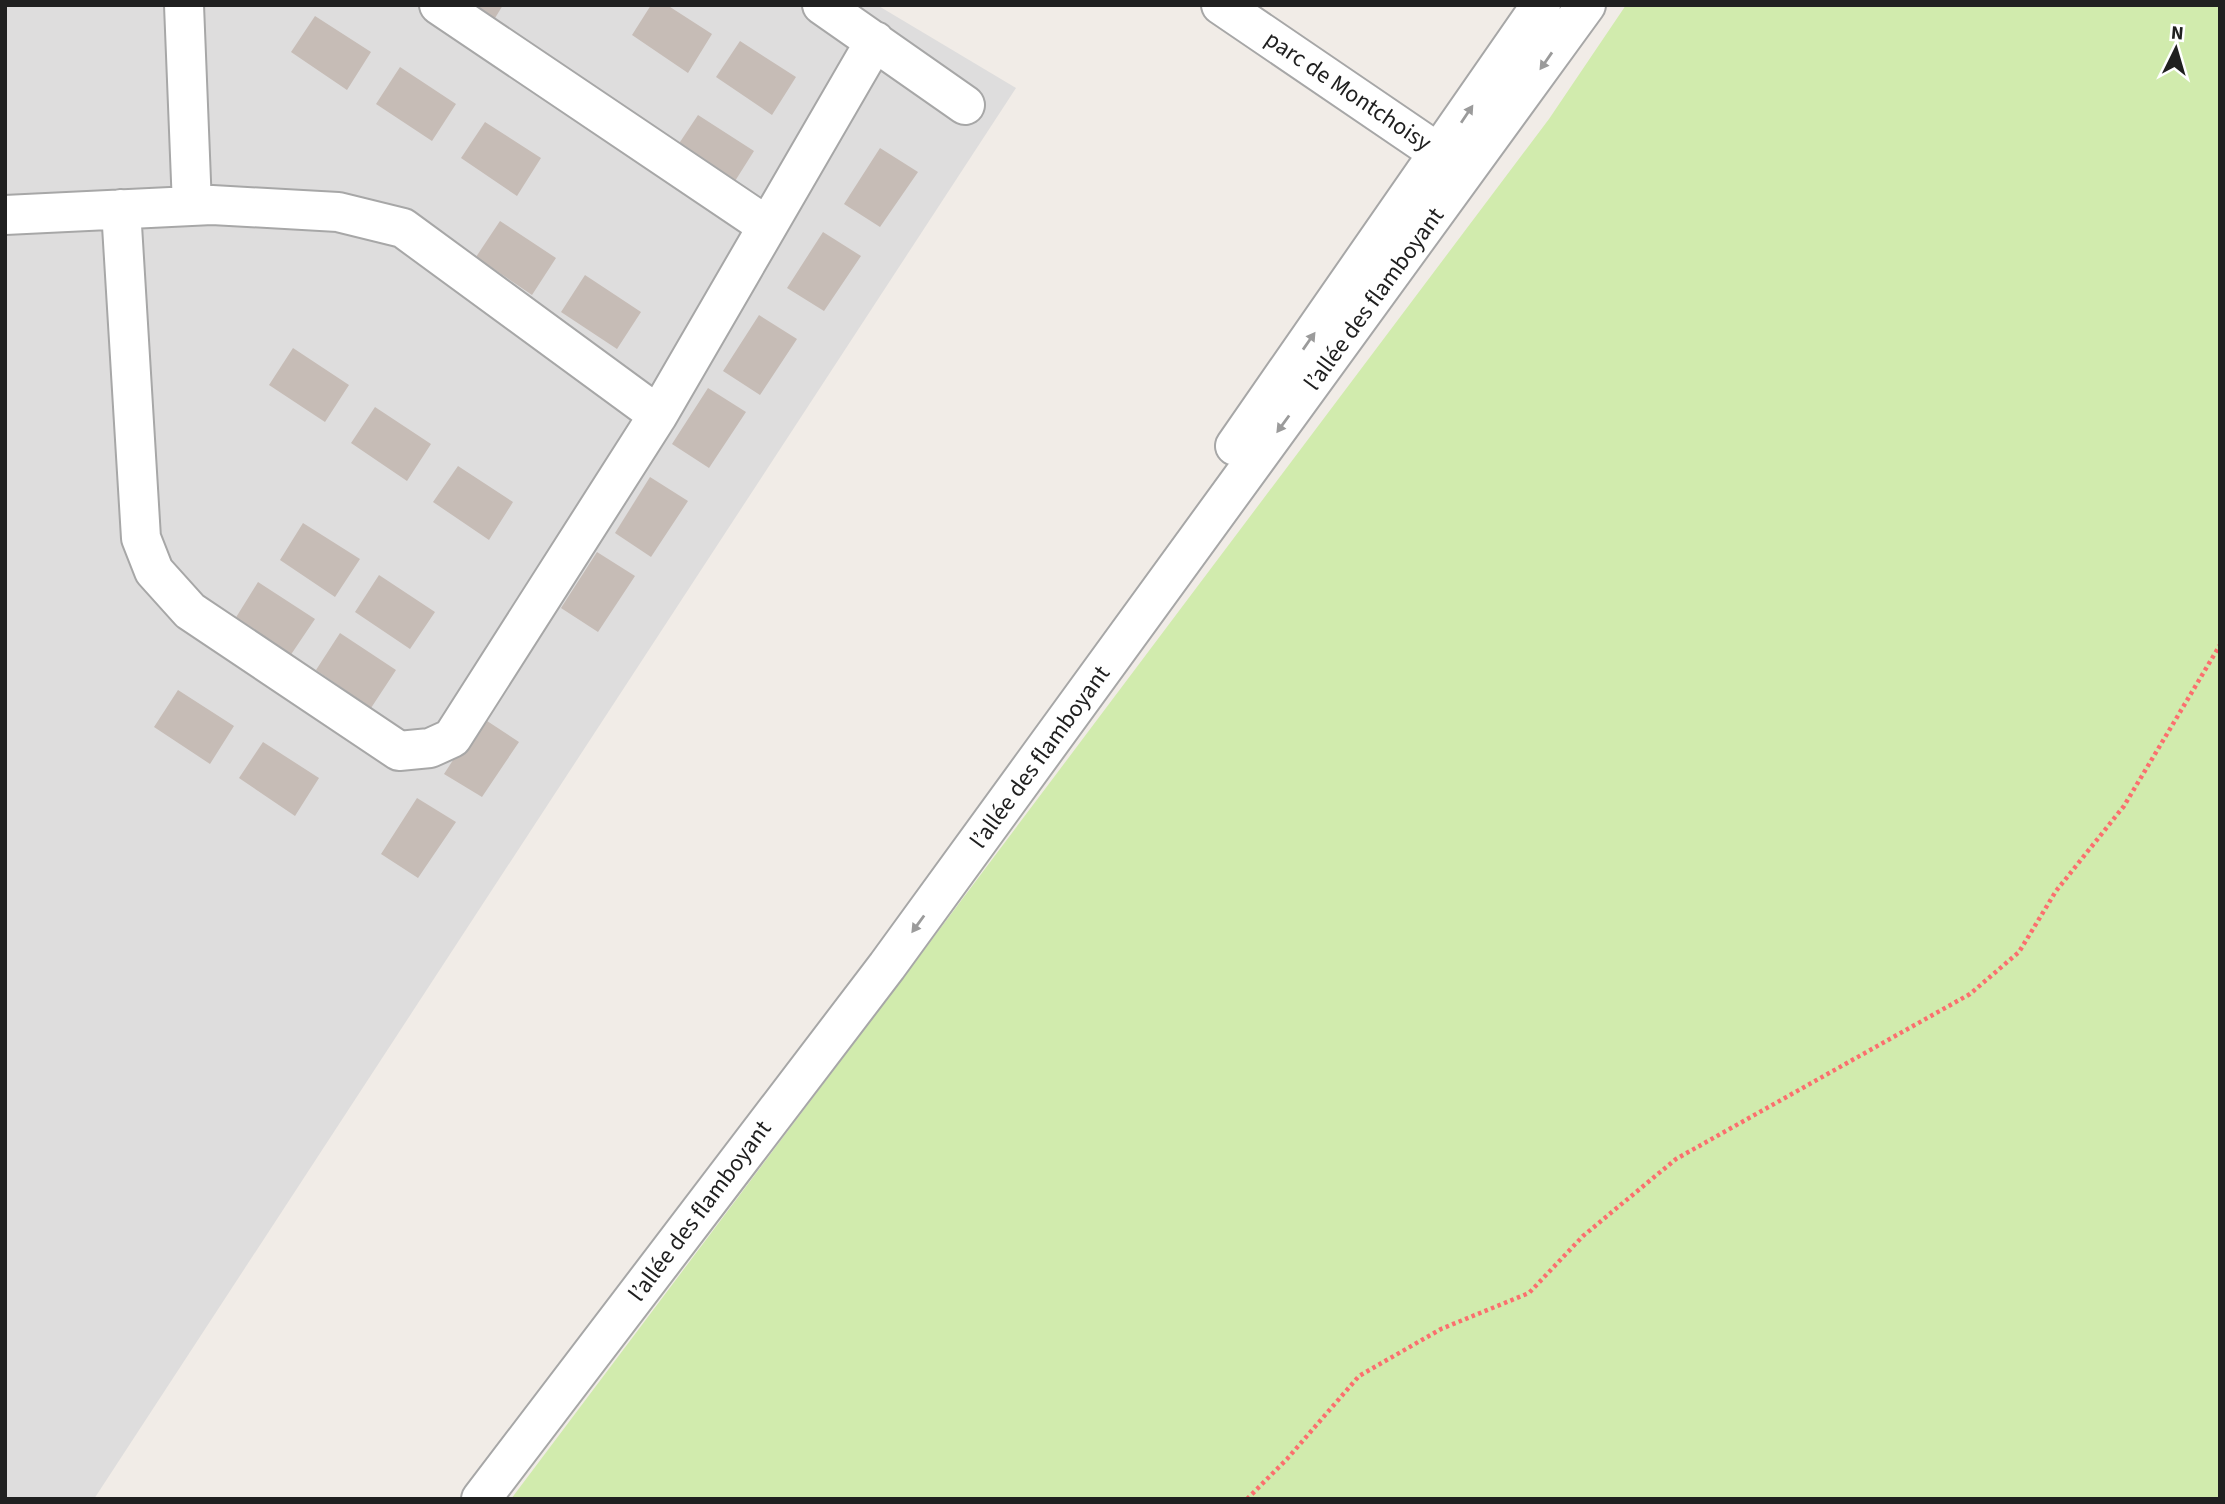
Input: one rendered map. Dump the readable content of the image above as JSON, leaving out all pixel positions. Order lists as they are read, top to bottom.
{
  "streets": {
    "street": ["parc de Montchoisy", "l’allée des flamboyant"]
  },
  "crossings": [
    ["parc de Montchoisy", "l’allée des flamboyant"]
  ],
  "north": "top"
}
